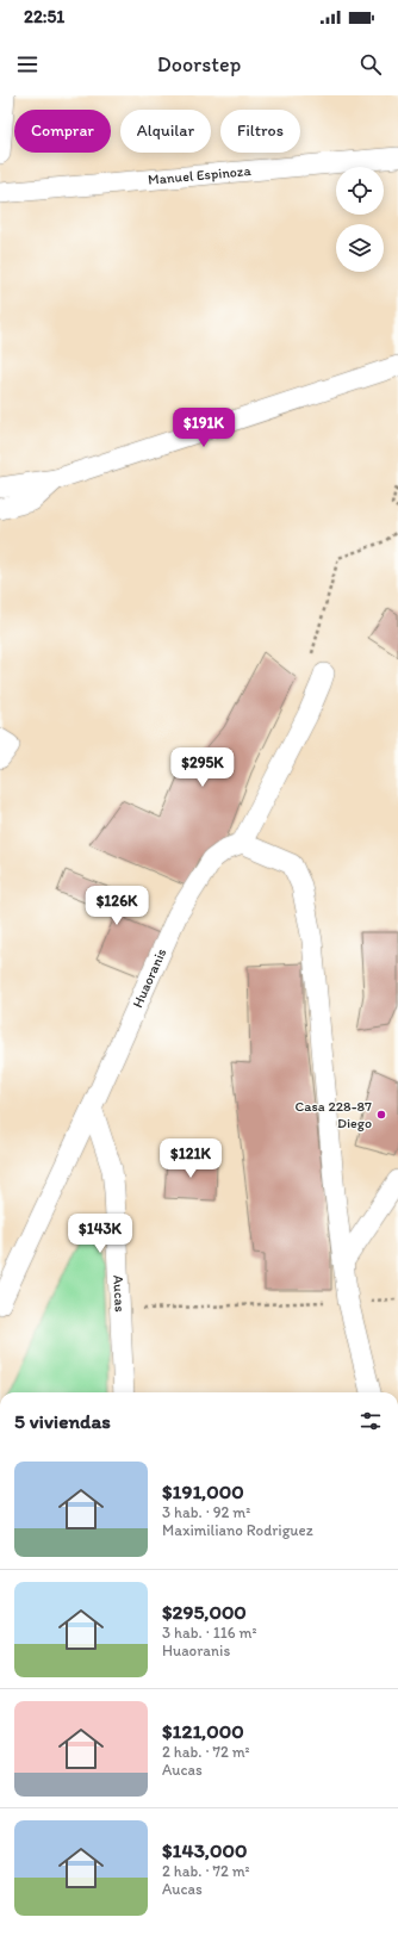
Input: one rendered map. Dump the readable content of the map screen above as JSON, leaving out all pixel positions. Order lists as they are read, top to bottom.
{
  "streets": {
    "street": ["Manuel Espinoza", "Huaoranis", "Aucas"]
  },
  "crossings": [
    ["Huaoranis", "Aucas"]
  ],
  "places": ["Casa 228-87 Diego"],
  "page": {
    "status": "22:51",
    "header": "Doorstep",
    "chip": ["Comprar", "Alquilar", "Filtros"],
    "price": [
      "$191K",
      "$295K",
      "$126K",
      "$121K",
      "$143K"
    ],
    "heading": "5 viviendas",
    "list": [
      {
        "name": "$191,000",
        "note": "3 hab. · 92 m² · Maximiliano Rodriguez"
      },
      {
        "name": "$295,000",
        "note": "3 hab. · 116 m² · Huaoranis"
      },
      {
        "name": "$121,000",
        "note": "2 hab. · 72 m² · Aucas"
      },
      {
        "name": "$143,000",
        "note": "2 hab. · 72 m² · Aucas"
      }
    ]
  }
}
